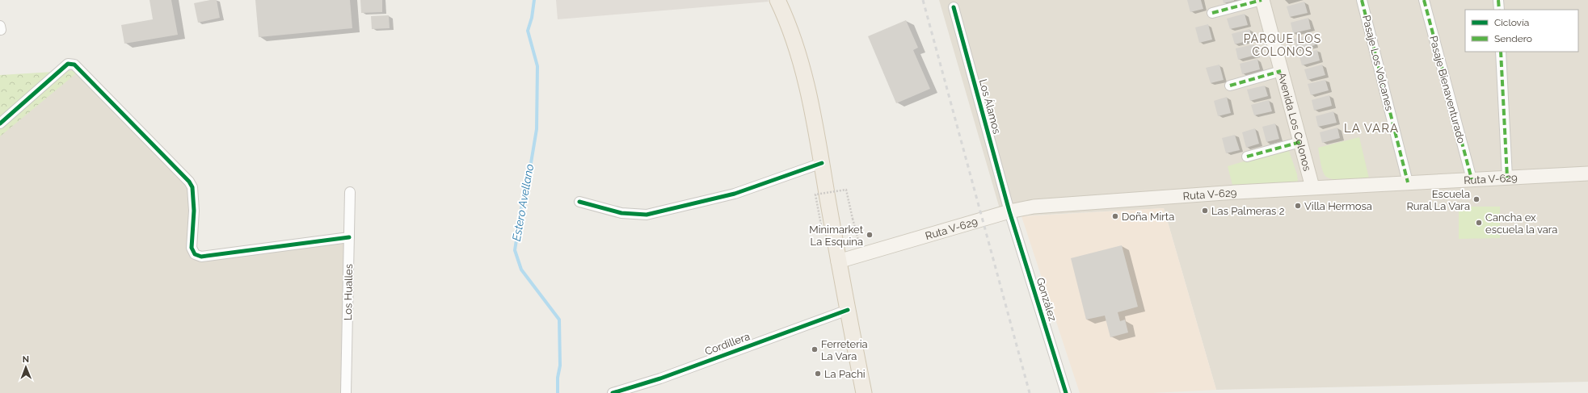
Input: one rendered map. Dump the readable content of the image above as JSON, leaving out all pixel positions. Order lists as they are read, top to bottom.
{
  "streets": {
    "main road": ["Avenida Los Colonos", "Ruta V-629"],
    "street": [
      "Pasaje Los Volcanes",
      "Pasaje Bienaventurado",
      "Los Álamos",
      "Los Hualles",
      "González",
      "Cordillera"
    ]
  },
  "crossings": [
    ["Pasaje Los Volcanes", "Ruta V-629"],
    ["Pasaje Bienaventurado", "Ruta V-629"],
    ["Los Álamos", "Ruta V-629"],
    ["Los Álamos", "González"],
    ["Avenida Los Colonos", "Ruta V-629"],
    ["Ruta V-629", "González"]
  ],
  "districts": ["PARQUE LOS COLONOS", "LA VARA"],
  "water": ["Estero Avellano"],
  "places": [
    "Escuela Rural La Vara",
    "Villa Hermosa",
    "Las Palmeras 2",
    "Doña Mirta",
    "Cancha ex escuela la vara",
    "Minimarket La Esquina",
    "Ferreteria La Vara",
    "La Pachi"
  ],
  "legend": ["Ciclovía", "Sendero"],
  "north": "top"
}
